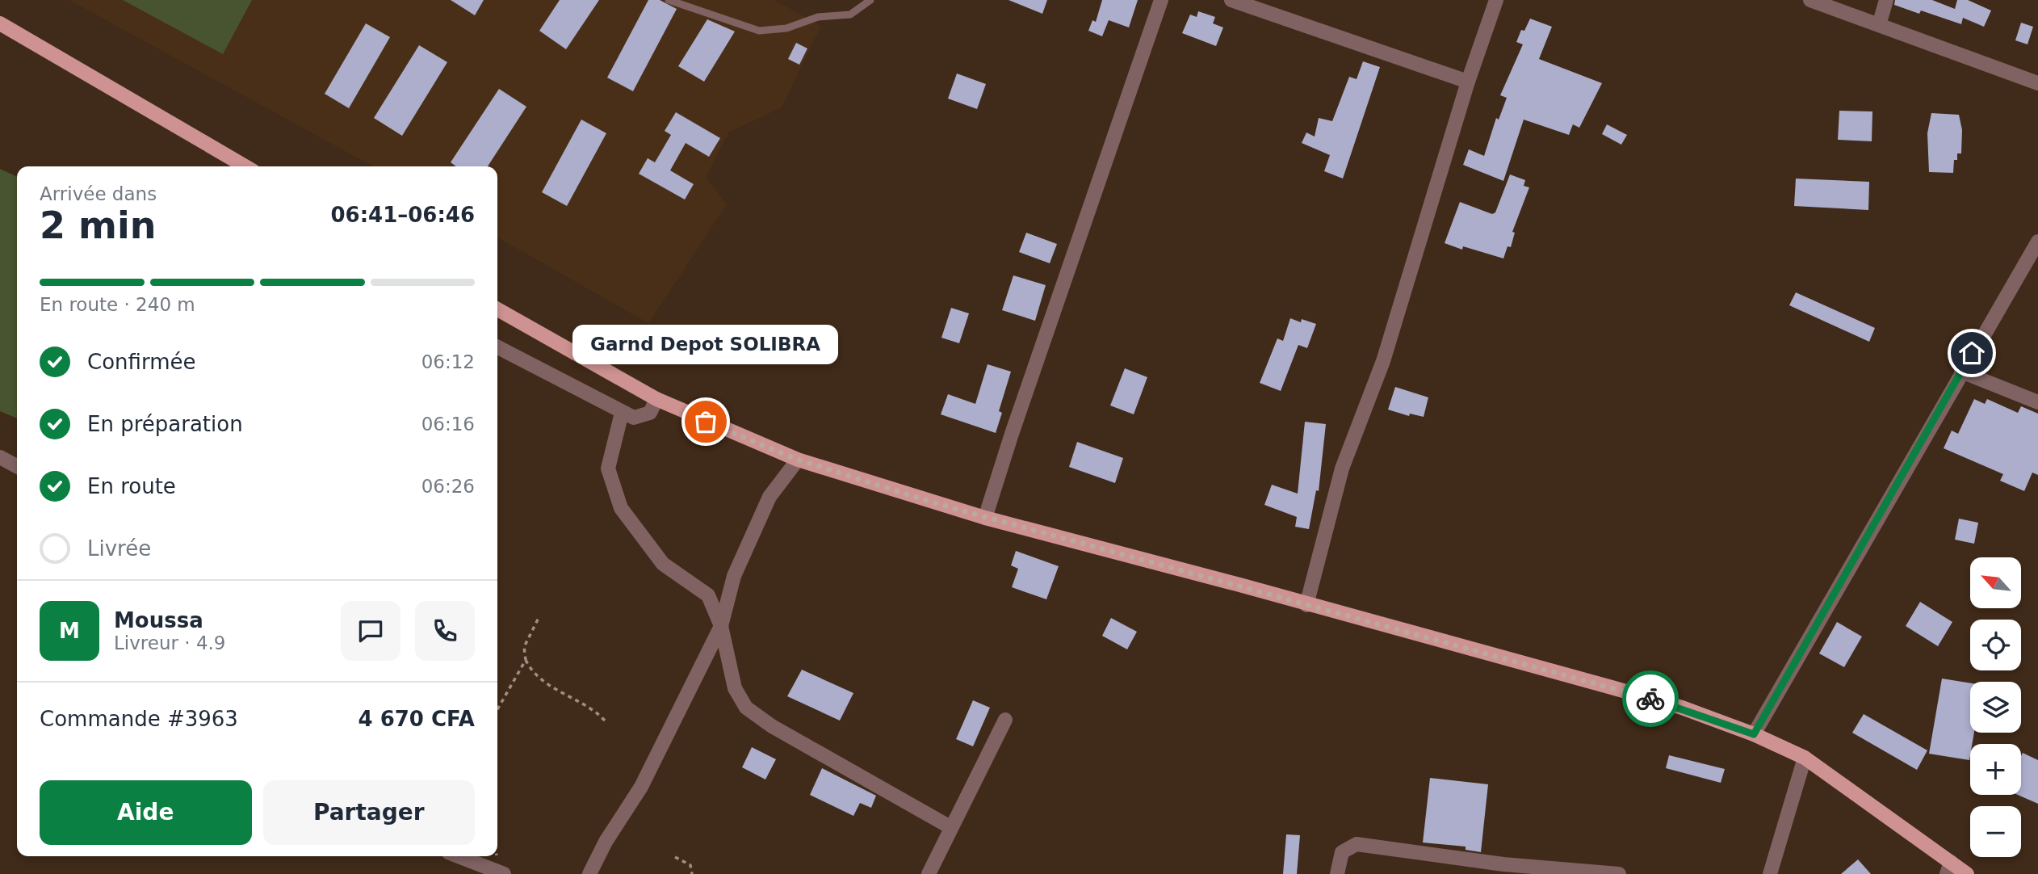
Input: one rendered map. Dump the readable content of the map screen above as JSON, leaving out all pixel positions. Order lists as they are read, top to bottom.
{
  "places": ["Garnd Depot SOLIBRA"],
  "north": "top left",
  "page": {
    "heading": ["2 min", "Arrivée dans", "06:41–06:46"],
    "panel": [
      "Moussa",
      "Livreur · 4.9",
      "Commande #3963",
      "4 670 CFA"
    ],
    "bar": "En route · 240 m",
    "bubble": "Garnd Depot SOLIBRA",
    "list": [
      ["Confirmée", "06:12"],
      ["En préparation", "06:16"],
      ["En route", "06:26"],
      "Livrée"
    ],
    "map_buttons": ["+", "−"],
    "round": "M",
    "buttons": ["Aide", "Partager"]
  }
}
